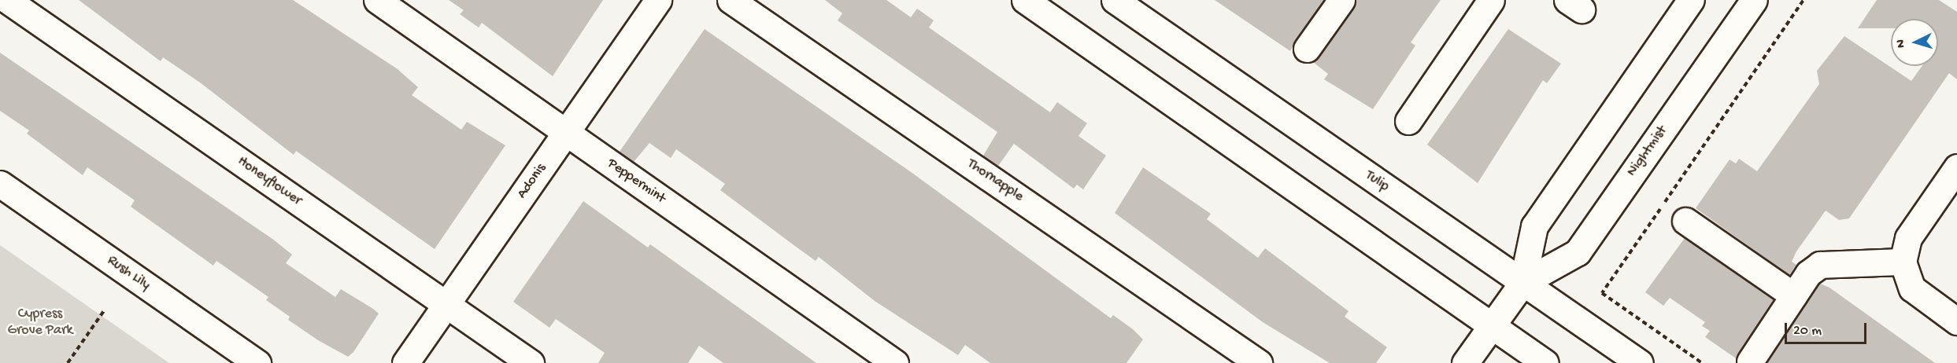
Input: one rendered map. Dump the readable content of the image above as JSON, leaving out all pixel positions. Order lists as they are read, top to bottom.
{
  "streets": {
    "street": [
      "Nightmist",
      "Thornapple",
      "Honeyflower",
      "Adonis",
      "Peppermint",
      "Tulip",
      "Rush Lily"
    ]
  },
  "crossings": [
    ["Nightmist", "Tulip"],
    ["Honeyflower", "Adonis"],
    ["Adonis", "Peppermint"]
  ],
  "parks": ["Cypress Grove Park"],
  "scale_bar": "20 m",
  "north": "left"
}
